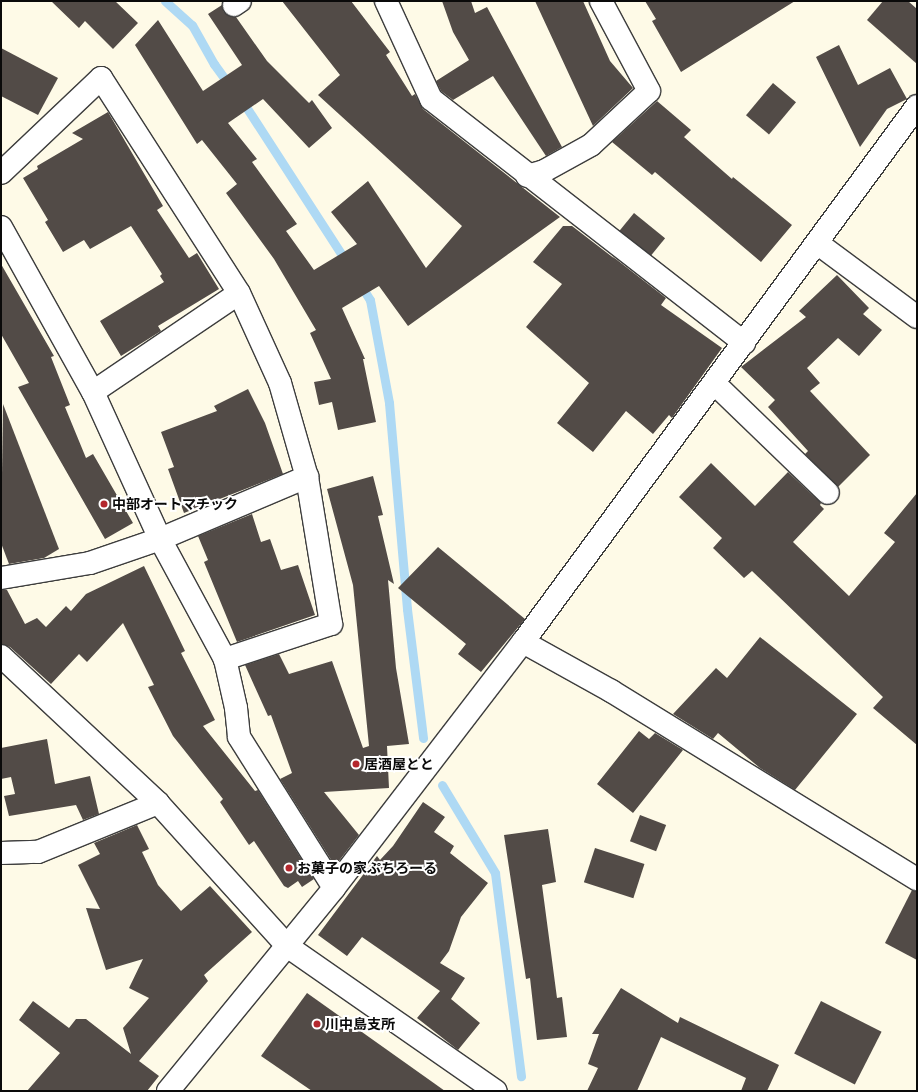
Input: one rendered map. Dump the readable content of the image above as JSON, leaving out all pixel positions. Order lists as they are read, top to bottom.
{
  "places": [
    "中部オートマチック",
    "居酒屋とと",
    "お菓子の家ぷちろーる",
    "川中島支所"
  ]
}
